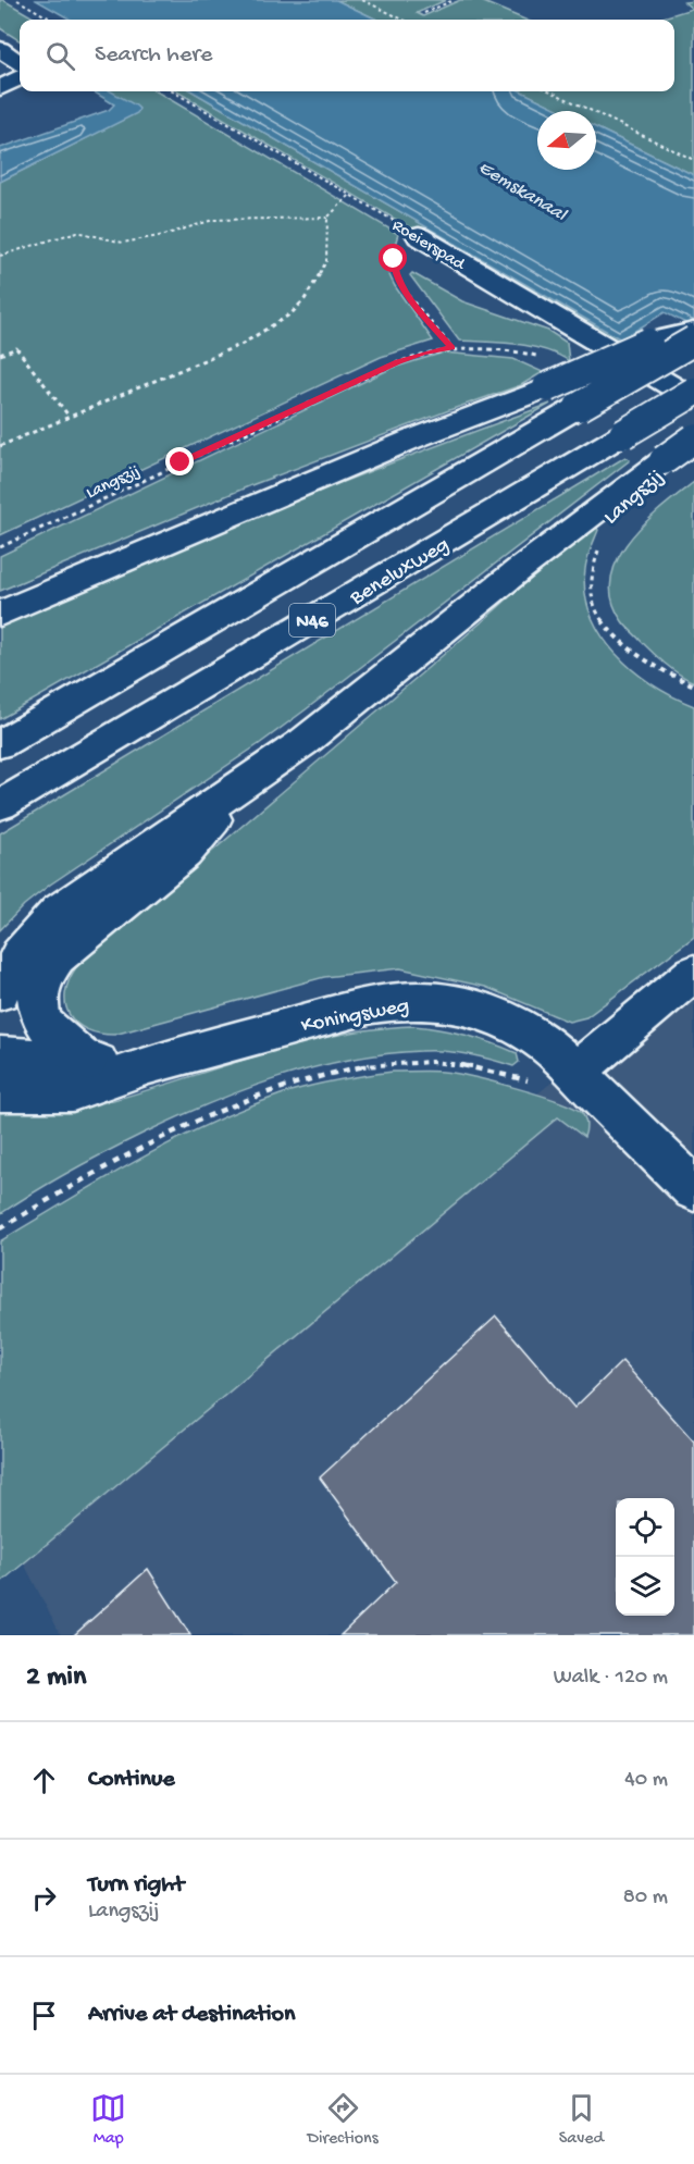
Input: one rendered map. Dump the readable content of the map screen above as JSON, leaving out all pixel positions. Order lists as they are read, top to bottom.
{
  "streets": {
    "main road": [
      "Roeierspad",
      "Beneluxweg",
      "N46",
      "Koningsweg"
    ],
    "path": ["Langszij"]
  },
  "crossings": [
    ["Roeierspad", "Langszij"]
  ],
  "water": ["Eemskanaal"],
  "north": "left",
  "page": {
    "search": "Search here",
    "heading": ["2 min", "Walk · 120 m"],
    "list": [
      ["Continue", "40 m"],
      ["Turn right", "Langszij", "80 m"],
      "Arrive at destination"
    ],
    "nav": ["Map", "Directions", "Saved"]
  }
}
